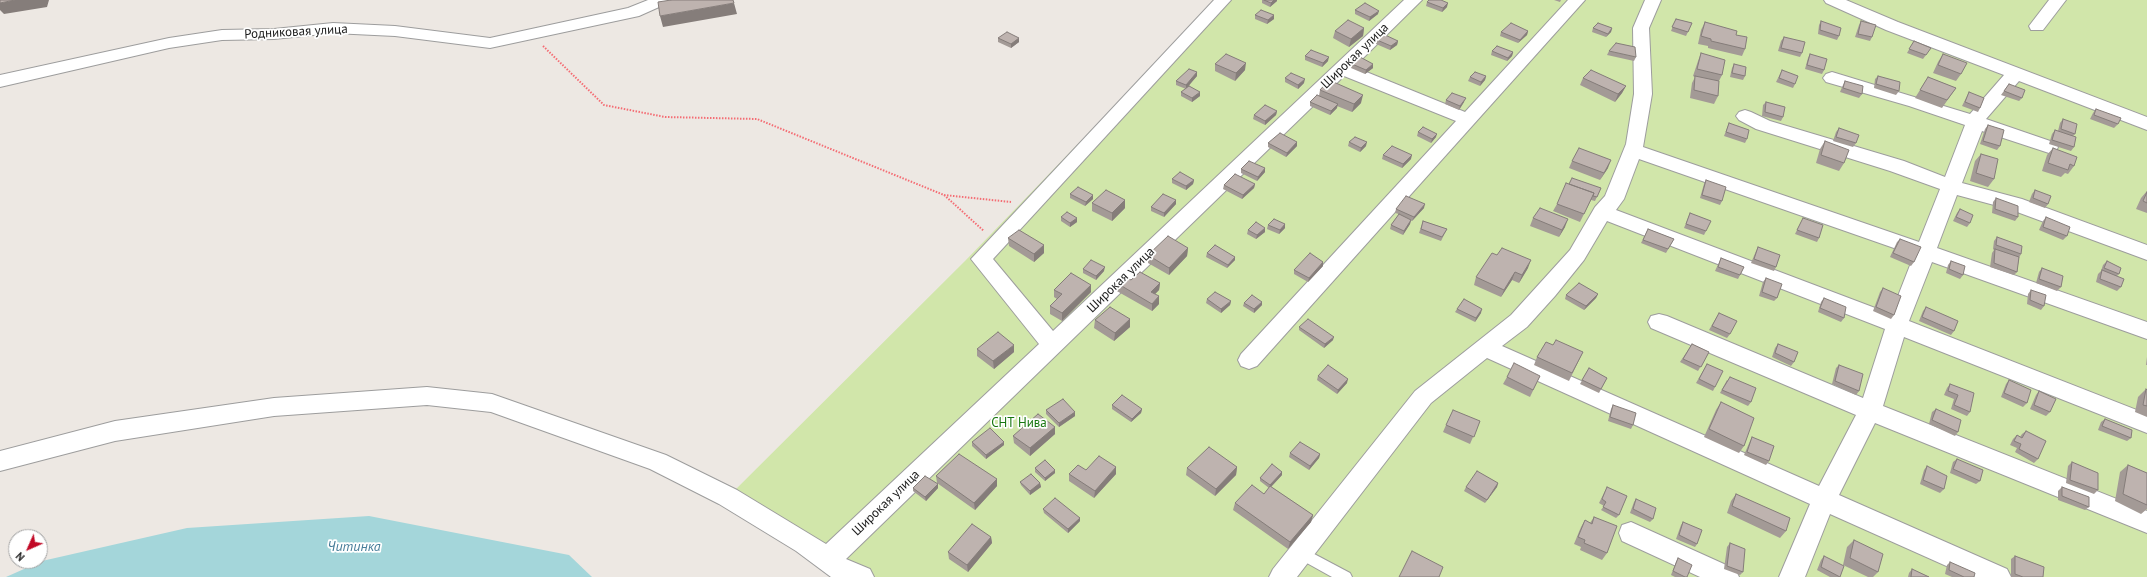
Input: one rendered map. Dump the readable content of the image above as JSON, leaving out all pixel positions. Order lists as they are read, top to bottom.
{
  "streets": {
    "street": ["Родниковая улица", "Широкая улица"]
  },
  "water": ["Читинка"],
  "parks": ["СНТ Нива"],
  "north": "bottom left"
}
